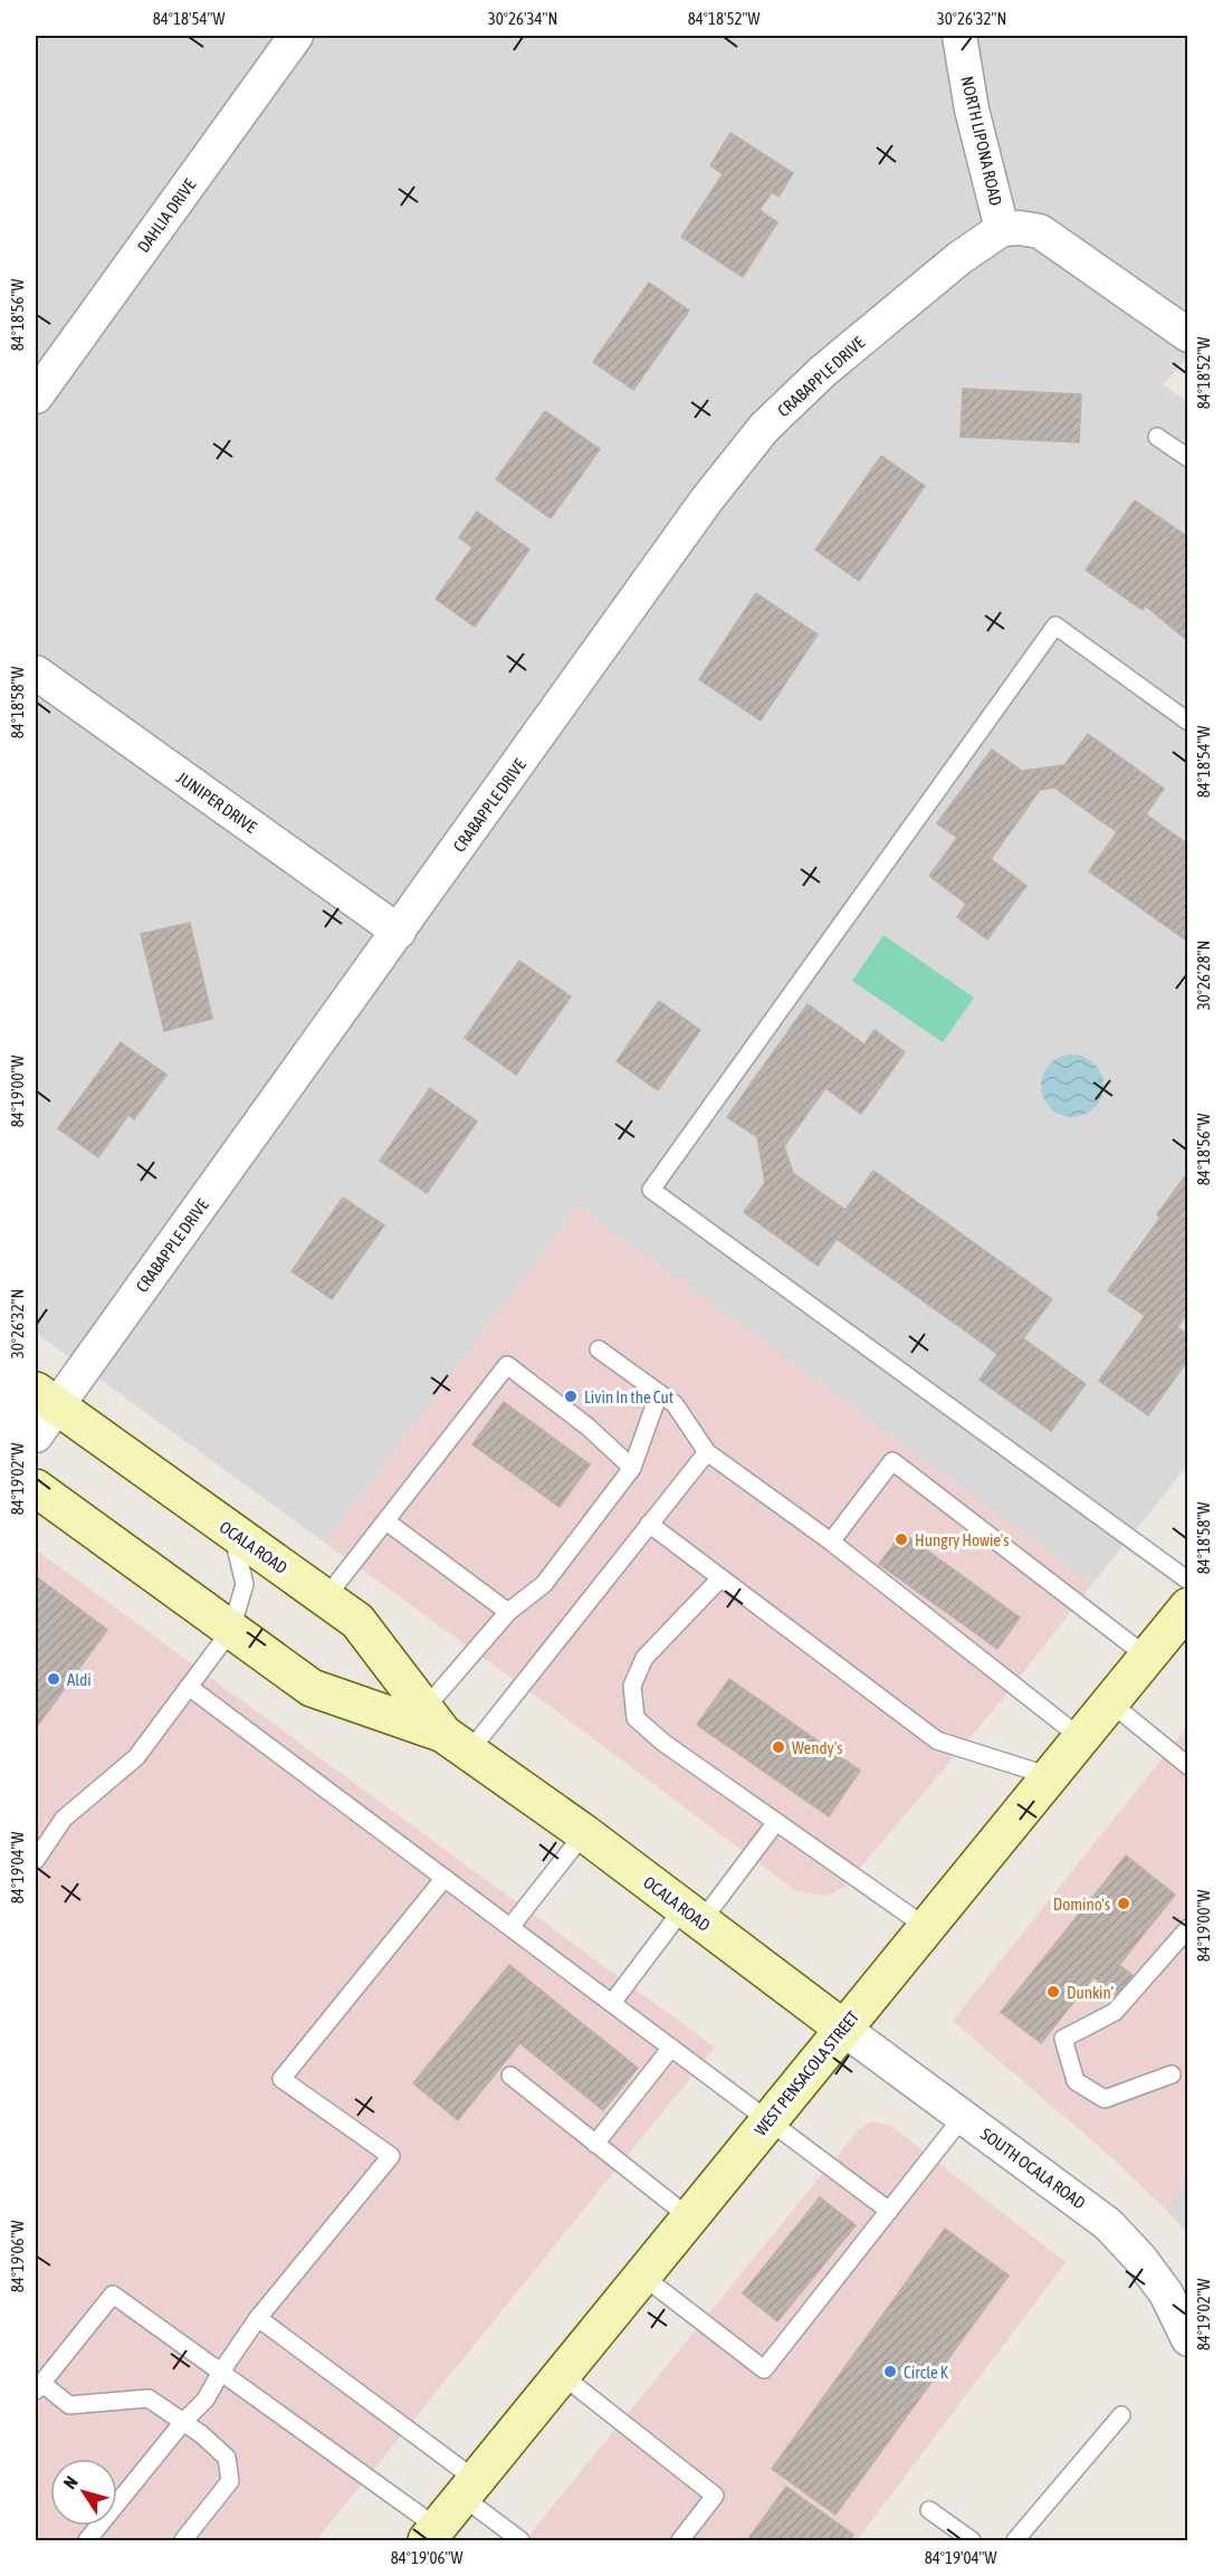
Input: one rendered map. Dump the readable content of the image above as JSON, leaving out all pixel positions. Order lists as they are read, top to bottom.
{
  "streets": {
    "main road": ["OCALA ROAD", "WEST PENSACOLA STREET"],
    "street": [
      "NORTH LIPONA ROAD",
      "DAHLIA DRIVE",
      "CRABAPPLE DRIVE",
      "JUNIPER DRIVE",
      "SOUTH OCALA ROAD"
    ]
  },
  "crossings": [
    ["NORTH LIPONA ROAD", "CRABAPPLE DRIVE"],
    ["CRABAPPLE DRIVE", "JUNIPER DRIVE"],
    ["CRABAPPLE DRIVE", "OCALA ROAD"],
    ["OCALA ROAD", "WEST PENSACOLA STREET"],
    ["OCALA ROAD", "SOUTH OCALA ROAD"],
    ["WEST PENSACOLA STREET", "SOUTH OCALA ROAD"]
  ],
  "places": [
    "Livin In the Cut",
    "Hungry Howie's",
    "Aldi",
    "Wendy's",
    "Domino's",
    "Dunkin'",
    "Circle K"
  ],
  "north": "top left",
  "coordinates": [
    "84°18'54\"W",
    "30°26'34\"N",
    "84°18'52\"W",
    "30°26'32\"N",
    "84°18'56\"W",
    "84°18'58\"W",
    "30°26'28\"N",
    "84°19'00\"W",
    "84°19'02\"W",
    "84°19'04\"W",
    "84°19'06\"W"
  ]
}
